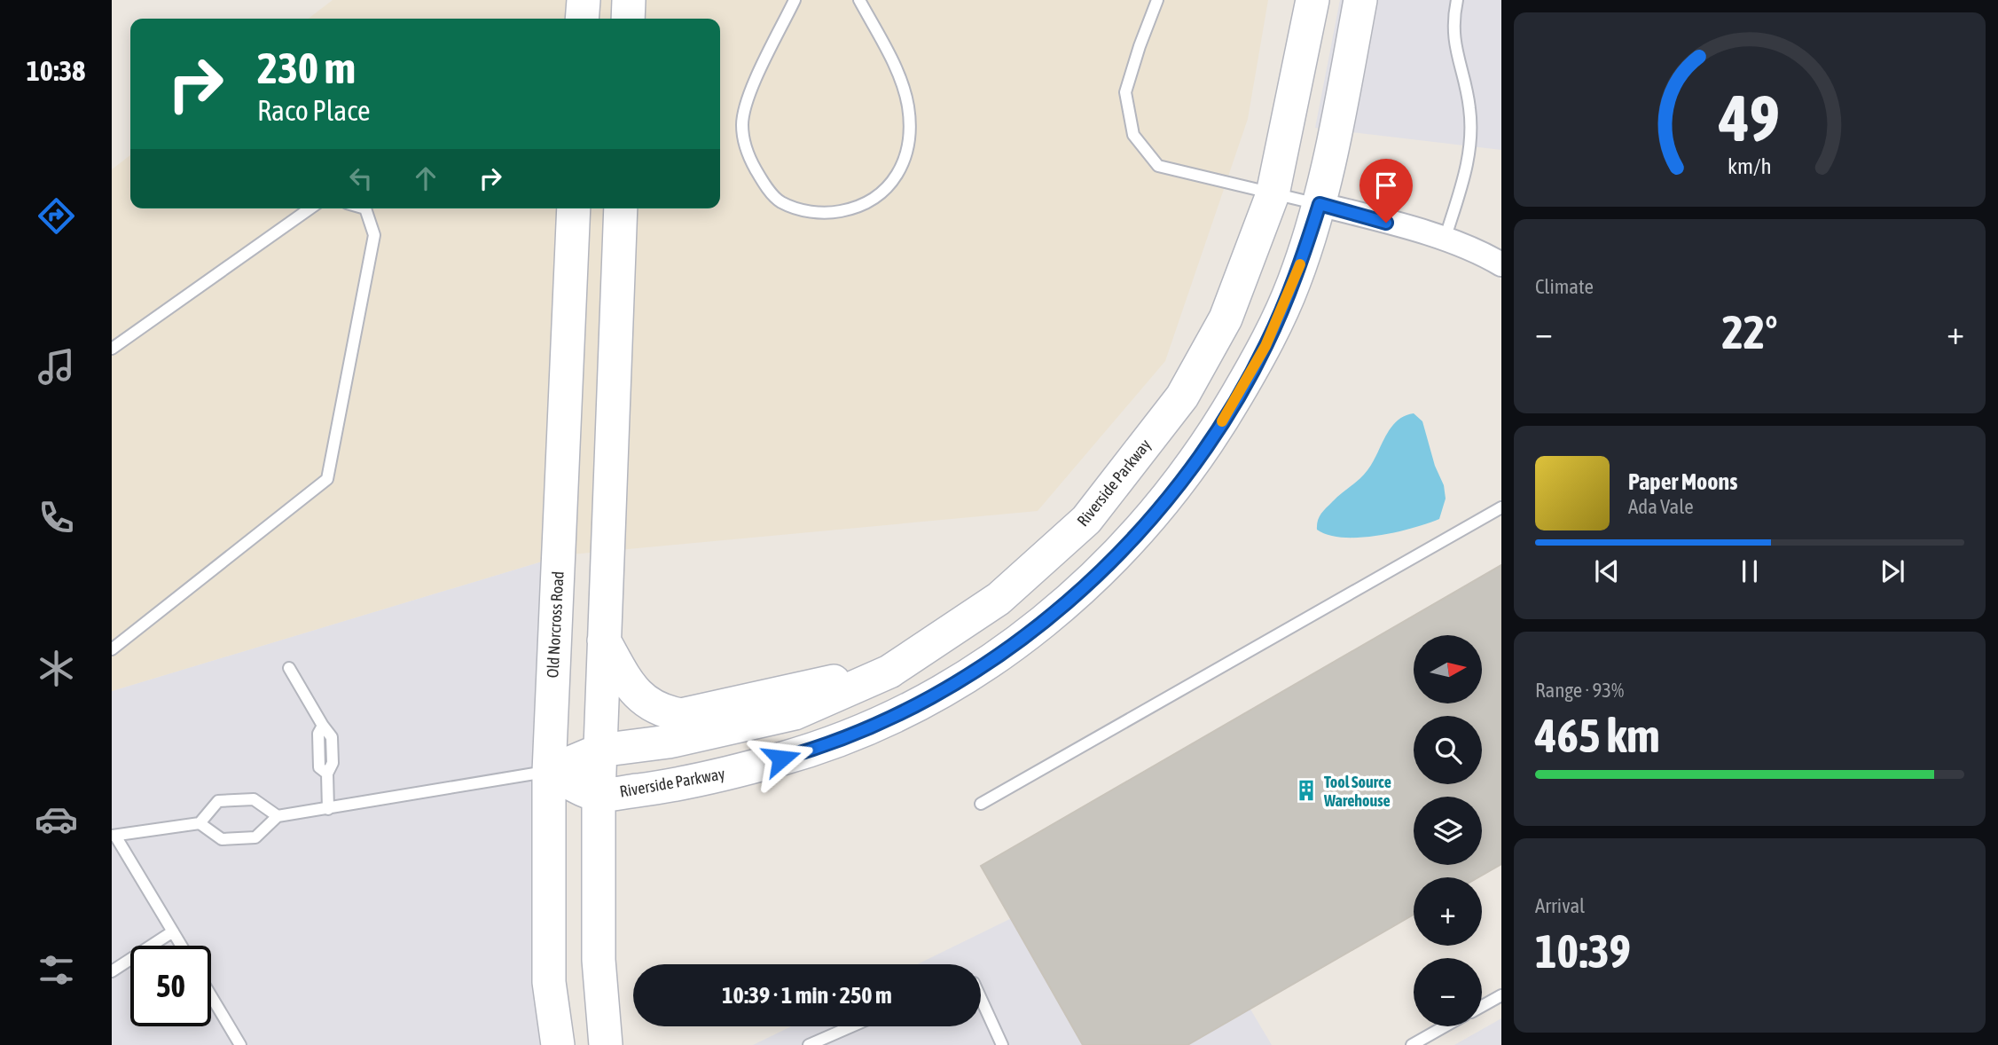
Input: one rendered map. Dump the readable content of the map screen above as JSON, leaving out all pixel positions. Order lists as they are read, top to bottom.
{
  "streets": {
    "main road": ["Riverside Parkway", "Old Norcross Road"]
  },
  "crossings": [
    ["Riverside Parkway", "Old Norcross Road"]
  ],
  "places": {
    "building": ["Tool Source Warehouse"]
  },
  "north": "right",
  "page": {
    "tabs": "10:38",
    "turn": ["230 m", "Raco Place"],
    "tile": [
      "Climate",
      ["Range · 93%", "465 km"],
      ["Arrival", "10:39"]
    ],
    "heat": ["−", "22°", "+"],
    "song": ["Paper Moons", "Ada Vale"],
    "map_buttons": ["+", "−"],
    "limit": "50",
    "trip": "10:39 · 1 min · 250 m",
    "gauge": ["49", "km/h"]
  }
}
